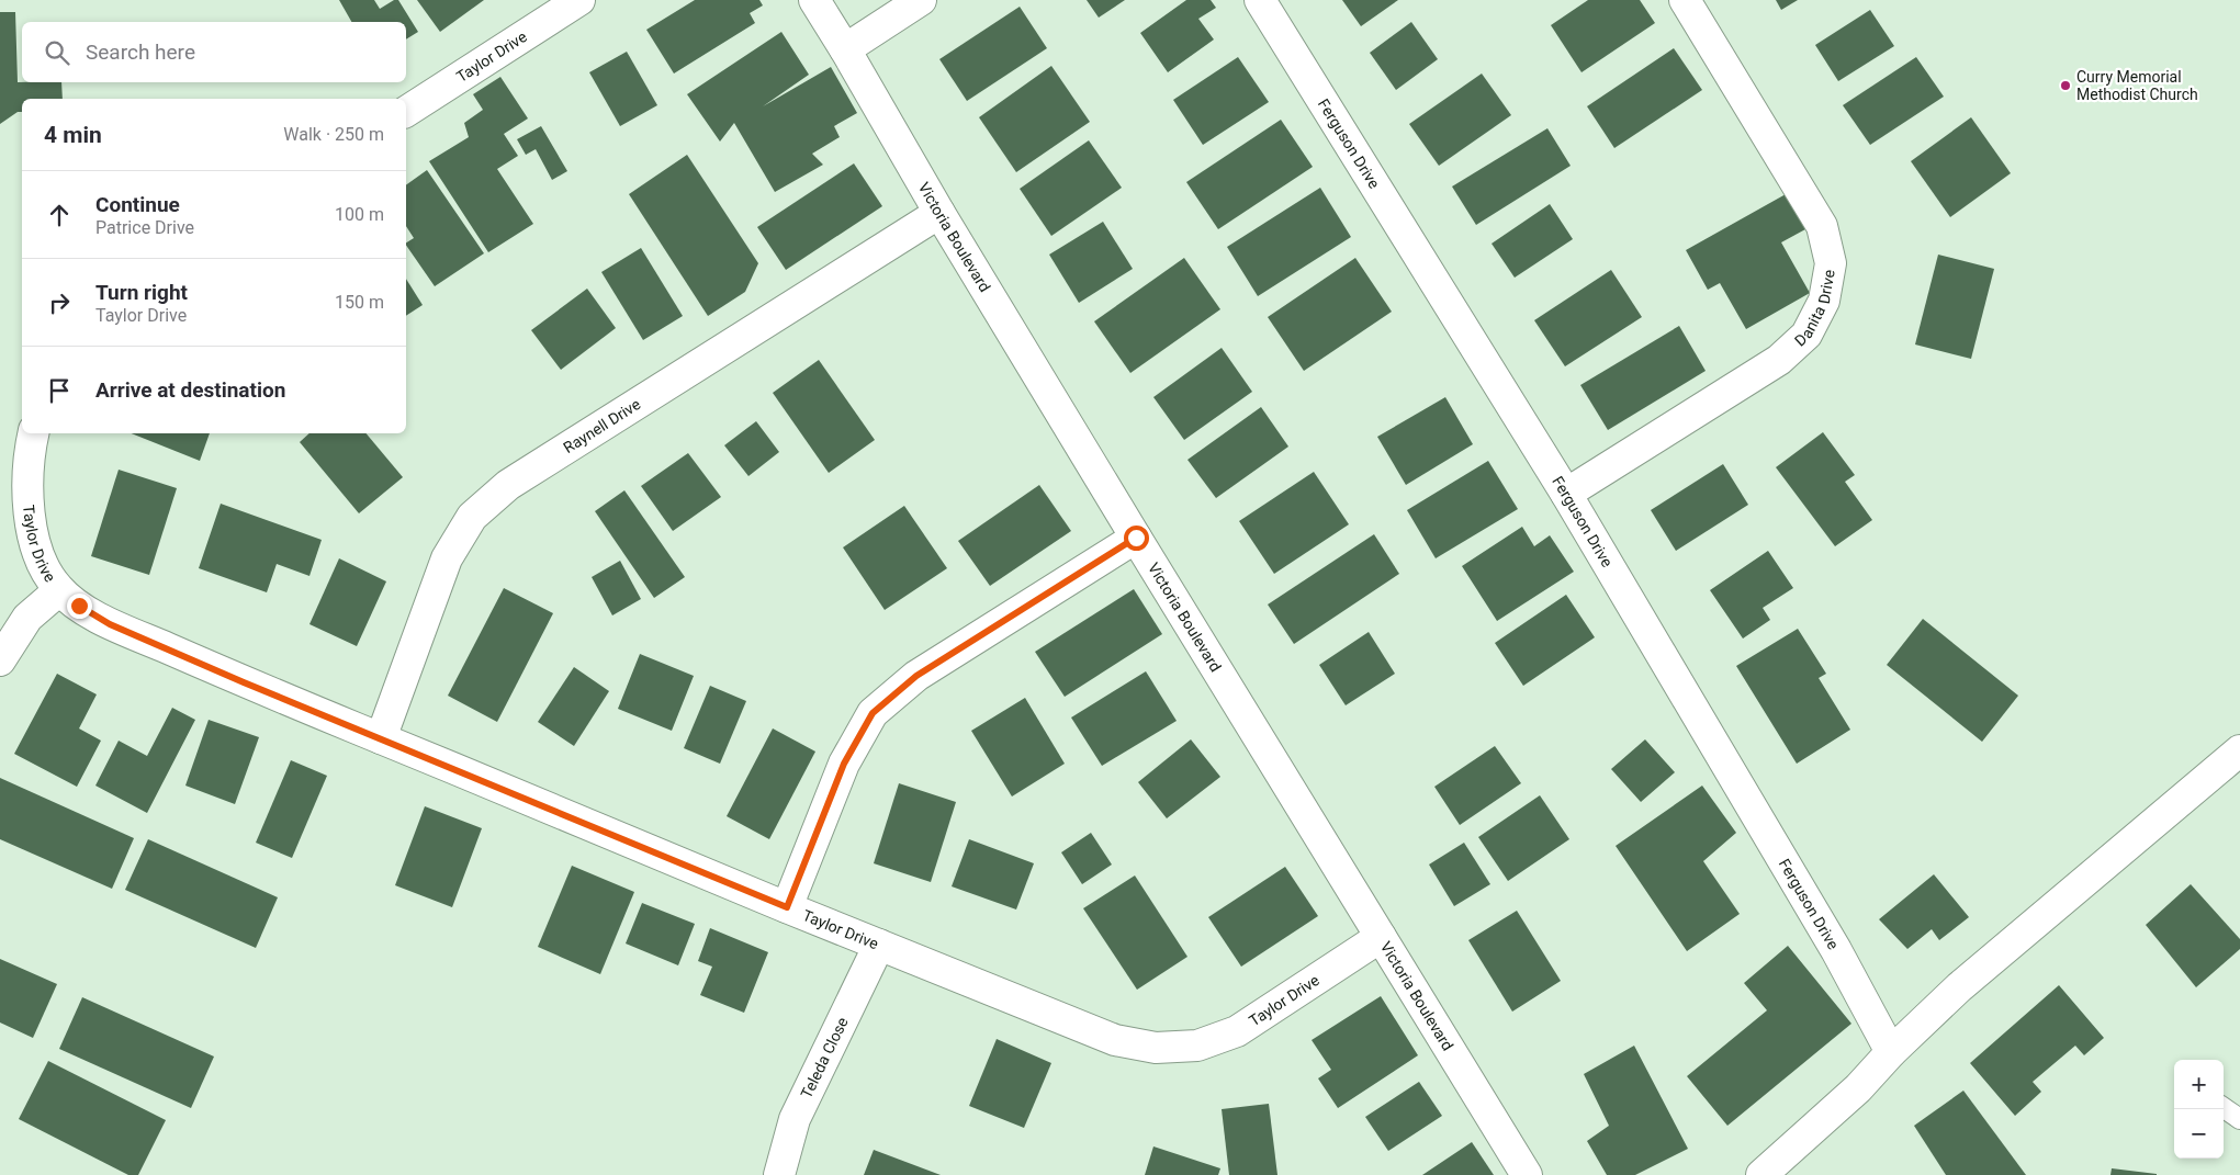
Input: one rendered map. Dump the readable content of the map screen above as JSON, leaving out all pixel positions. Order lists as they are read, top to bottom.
{
  "streets": {
    "street": [
      "Taylor Drive",
      "Ferguson Drive",
      "Victoria Boulevard",
      "Danita Drive",
      "Raynell Drive",
      "Teleda Close"
    ]
  },
  "crossings": [
    ["Taylor Drive", "Victoria Boulevard"],
    ["Taylor Drive", "Raynell Drive"],
    ["Taylor Drive", "Teleda Close"],
    ["Ferguson Drive", "Danita Drive"],
    ["Victoria Boulevard", "Raynell Drive"]
  ],
  "places": ["Curry Memorial Methodist Church"],
  "page": {
    "search": "Search here",
    "heading": ["4 min", "Walk · 250 m"],
    "list": [
      ["Continue", "Patrice Drive", "100 m"],
      ["Turn right", "Taylor Drive", "150 m"],
      "Arrive at destination"
    ],
    "map_buttons": ["+", "−"]
  }
}
